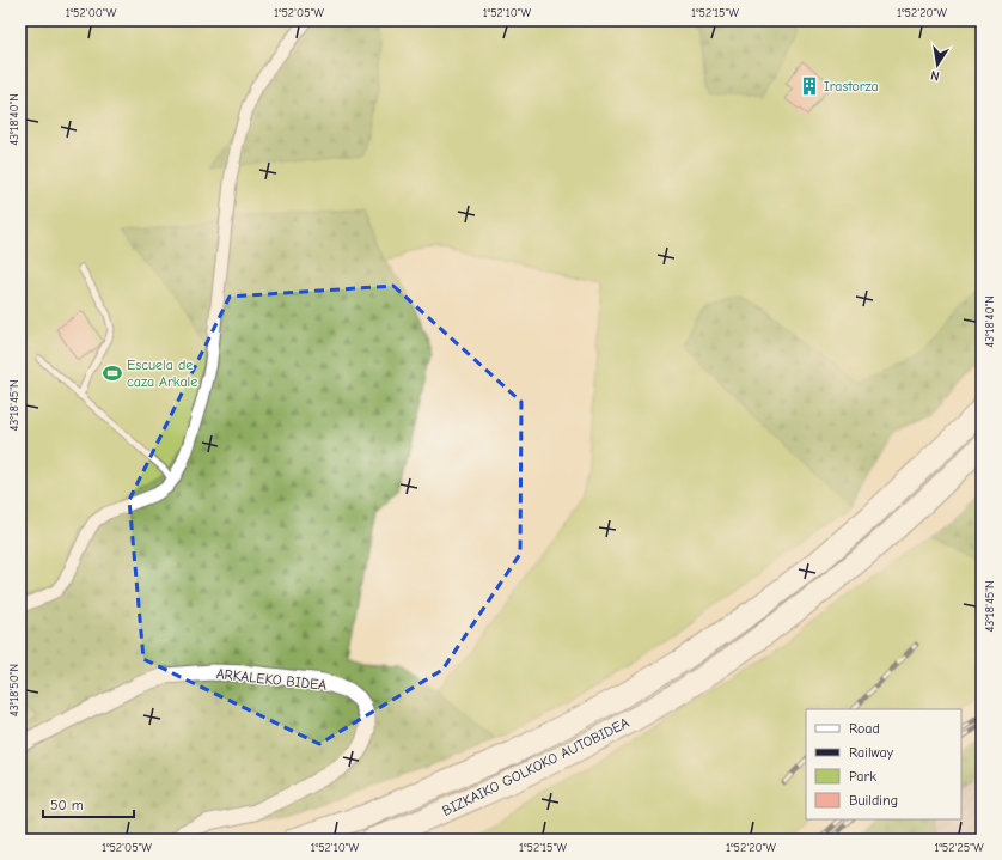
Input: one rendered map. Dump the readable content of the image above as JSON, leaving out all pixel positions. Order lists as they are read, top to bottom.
{
  "streets": {
    "highway": ["BIZKAIKO GOLKOKO AUTOBIDEA"],
    "street": ["ARKALEKO BIDEA"]
  },
  "places": {
    "building": ["Irastorza"],
    "sports": ["Escuela de caza Arkale"]
  },
  "legend": [
    "Road",
    "Railway",
    "Park",
    "Building"
  ],
  "scale_bar": "50 m",
  "north": "bottom",
  "coordinates": [
    "1°52'00\"W",
    "1°52'05\"W",
    "1°52'10\"W",
    "1°52'15\"W",
    "1°52'20\"W",
    "43°18'40\"N",
    "43°18'45\"N",
    "43°18'50\"N",
    "1°52'25\"W"
  ]
}
